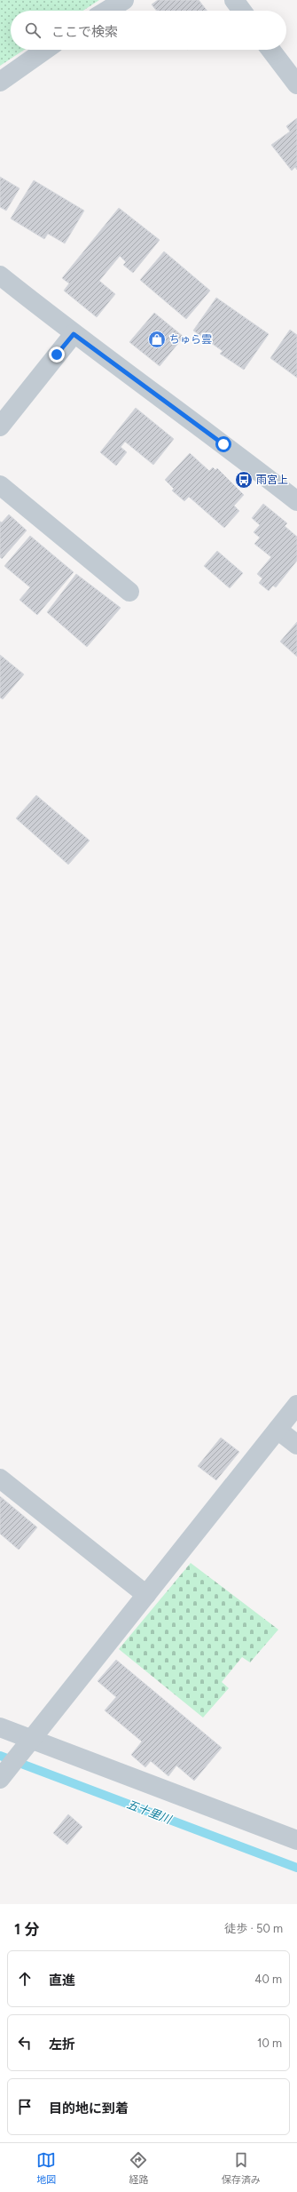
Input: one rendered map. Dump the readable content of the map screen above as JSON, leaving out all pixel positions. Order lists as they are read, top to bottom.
{
  "water": ["五十里川"],
  "places": {
    "shop": ["ちゅら雲"],
    "bus stop": ["雨宮上"]
  },
  "page": {
    "search": "ここで検索",
    "heading": ["1 分", "徒歩 · 50 m"],
    "list": [
      ["直進", "40 m"],
      ["左折", "10 m"],
      "目的地に到着"
    ],
    "nav": ["地図", "経路", "保存済み"]
  }
}
